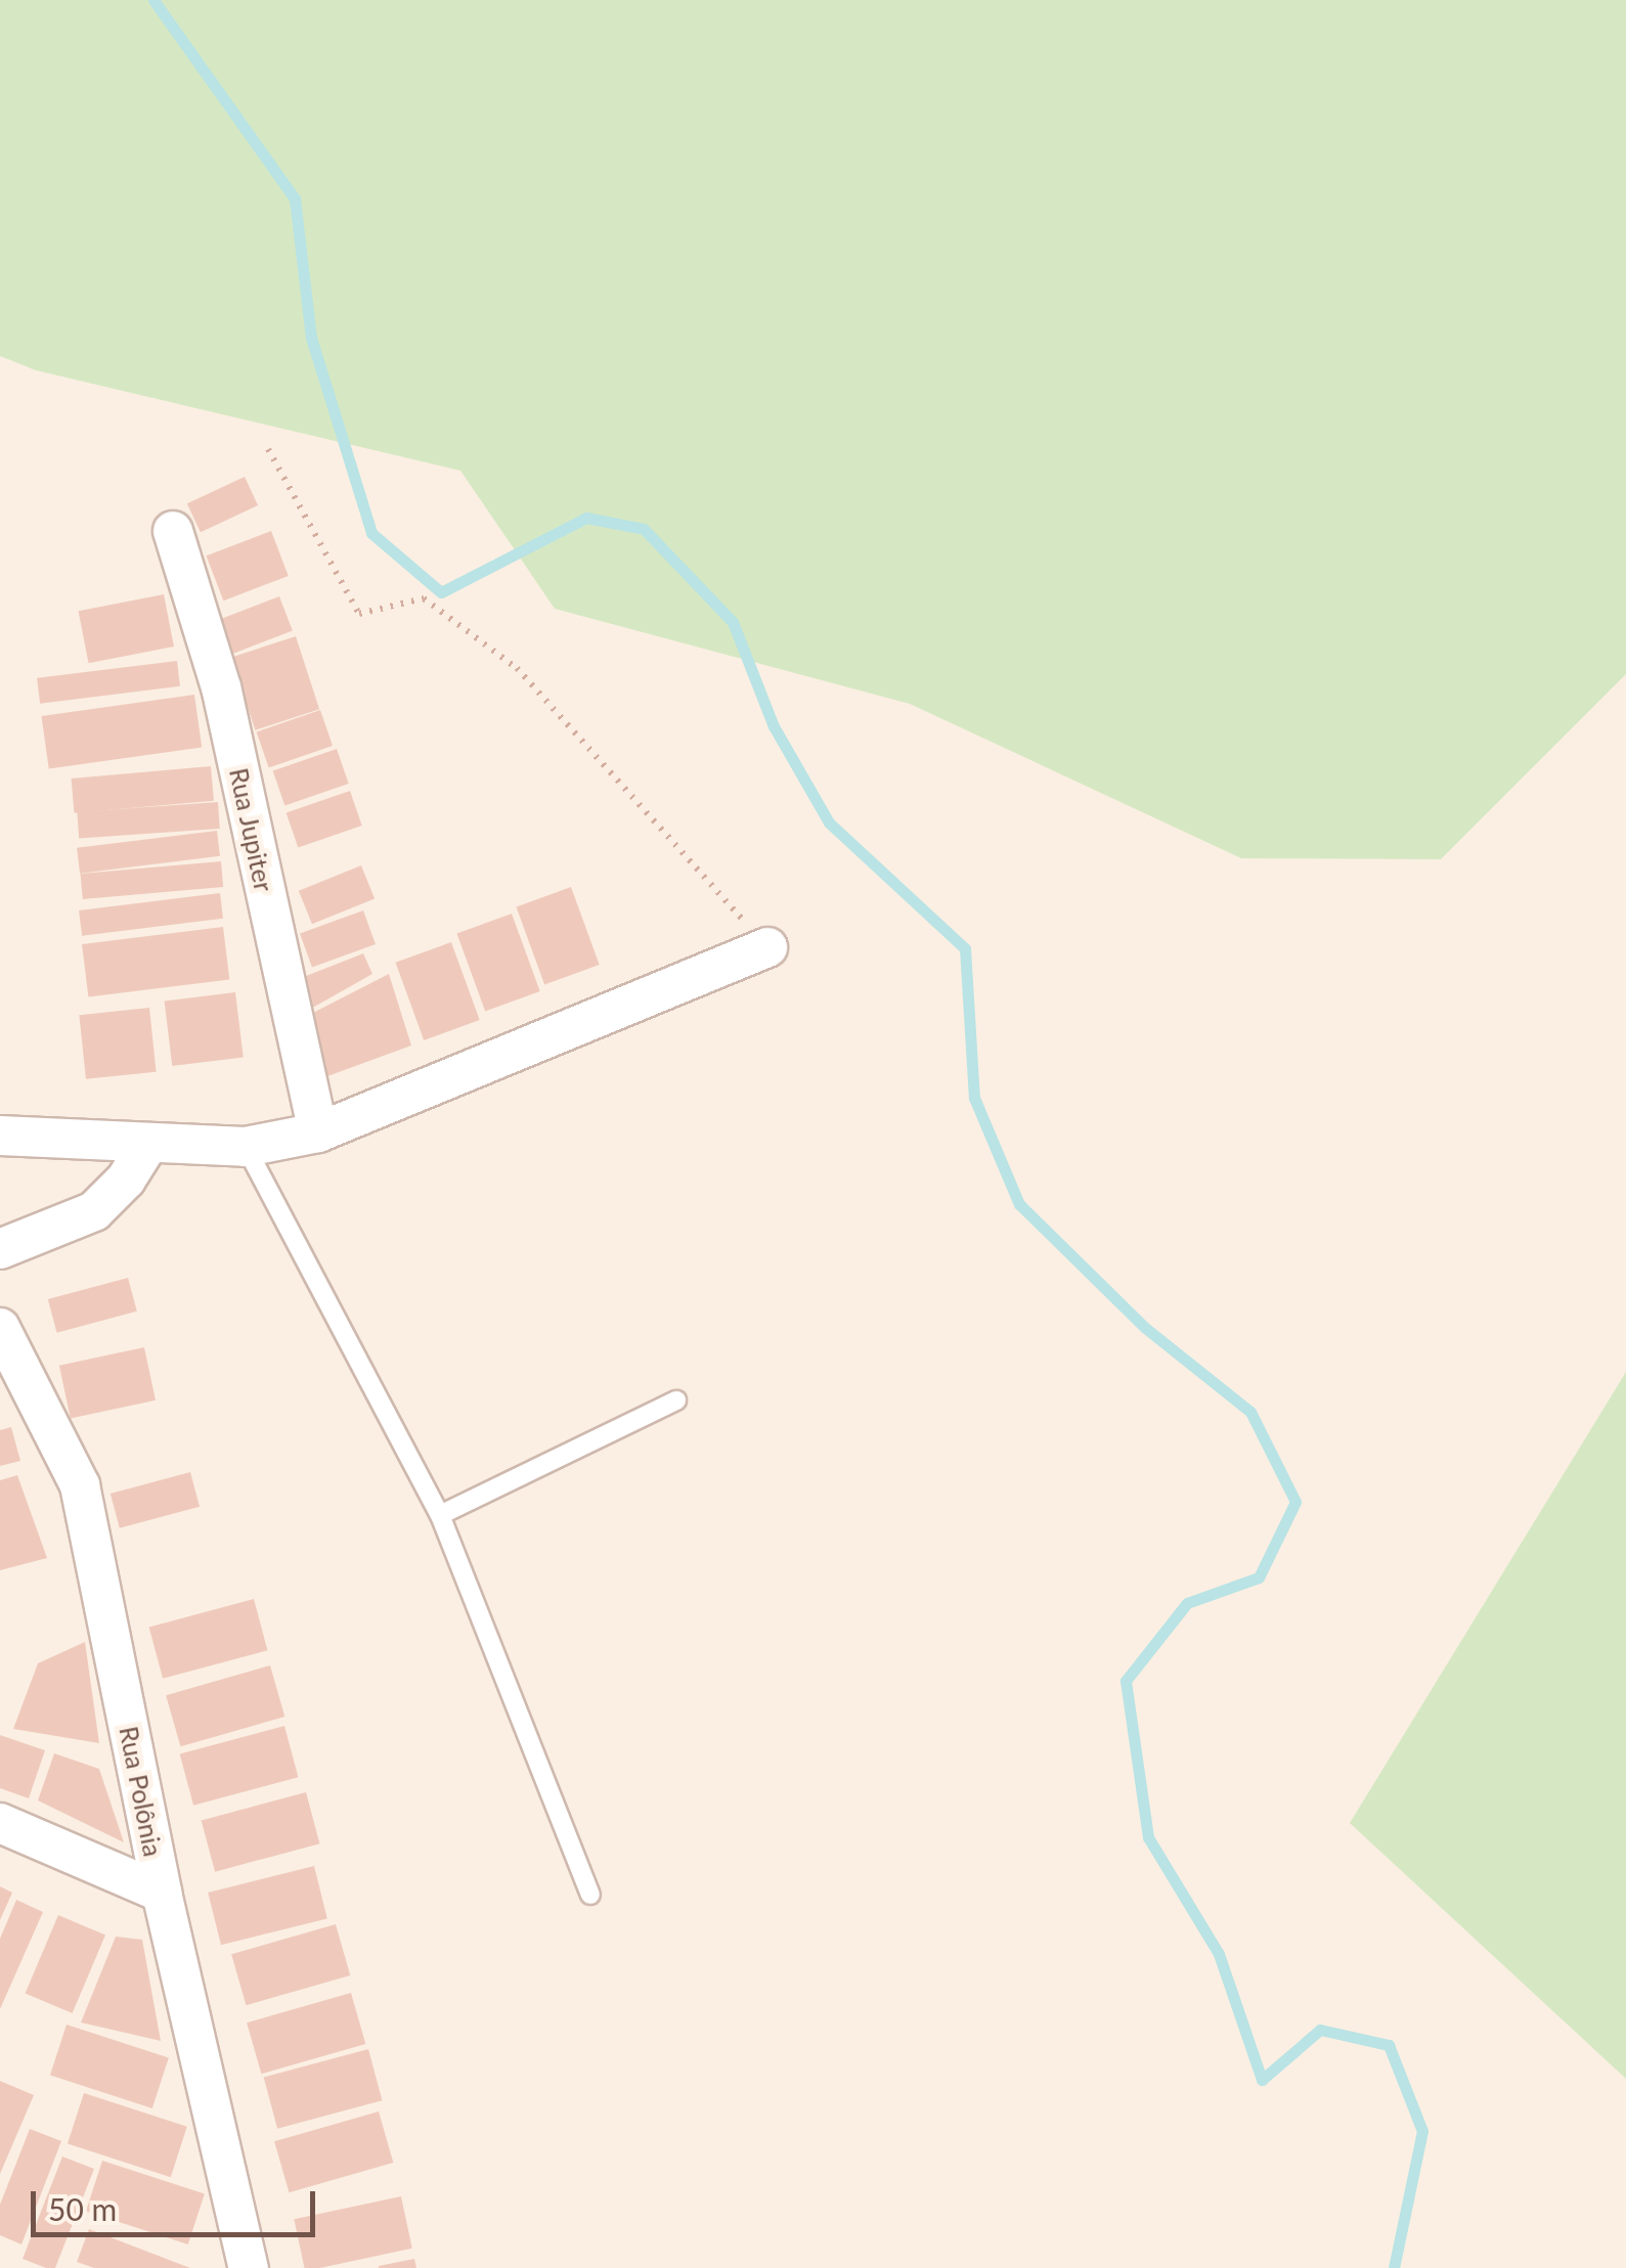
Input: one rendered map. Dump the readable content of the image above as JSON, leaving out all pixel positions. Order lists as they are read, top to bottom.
{
  "streets": {
    "street": ["Rua Jupiter", "Rua Polônia"]
  },
  "scale_bar": "50 m"
}
